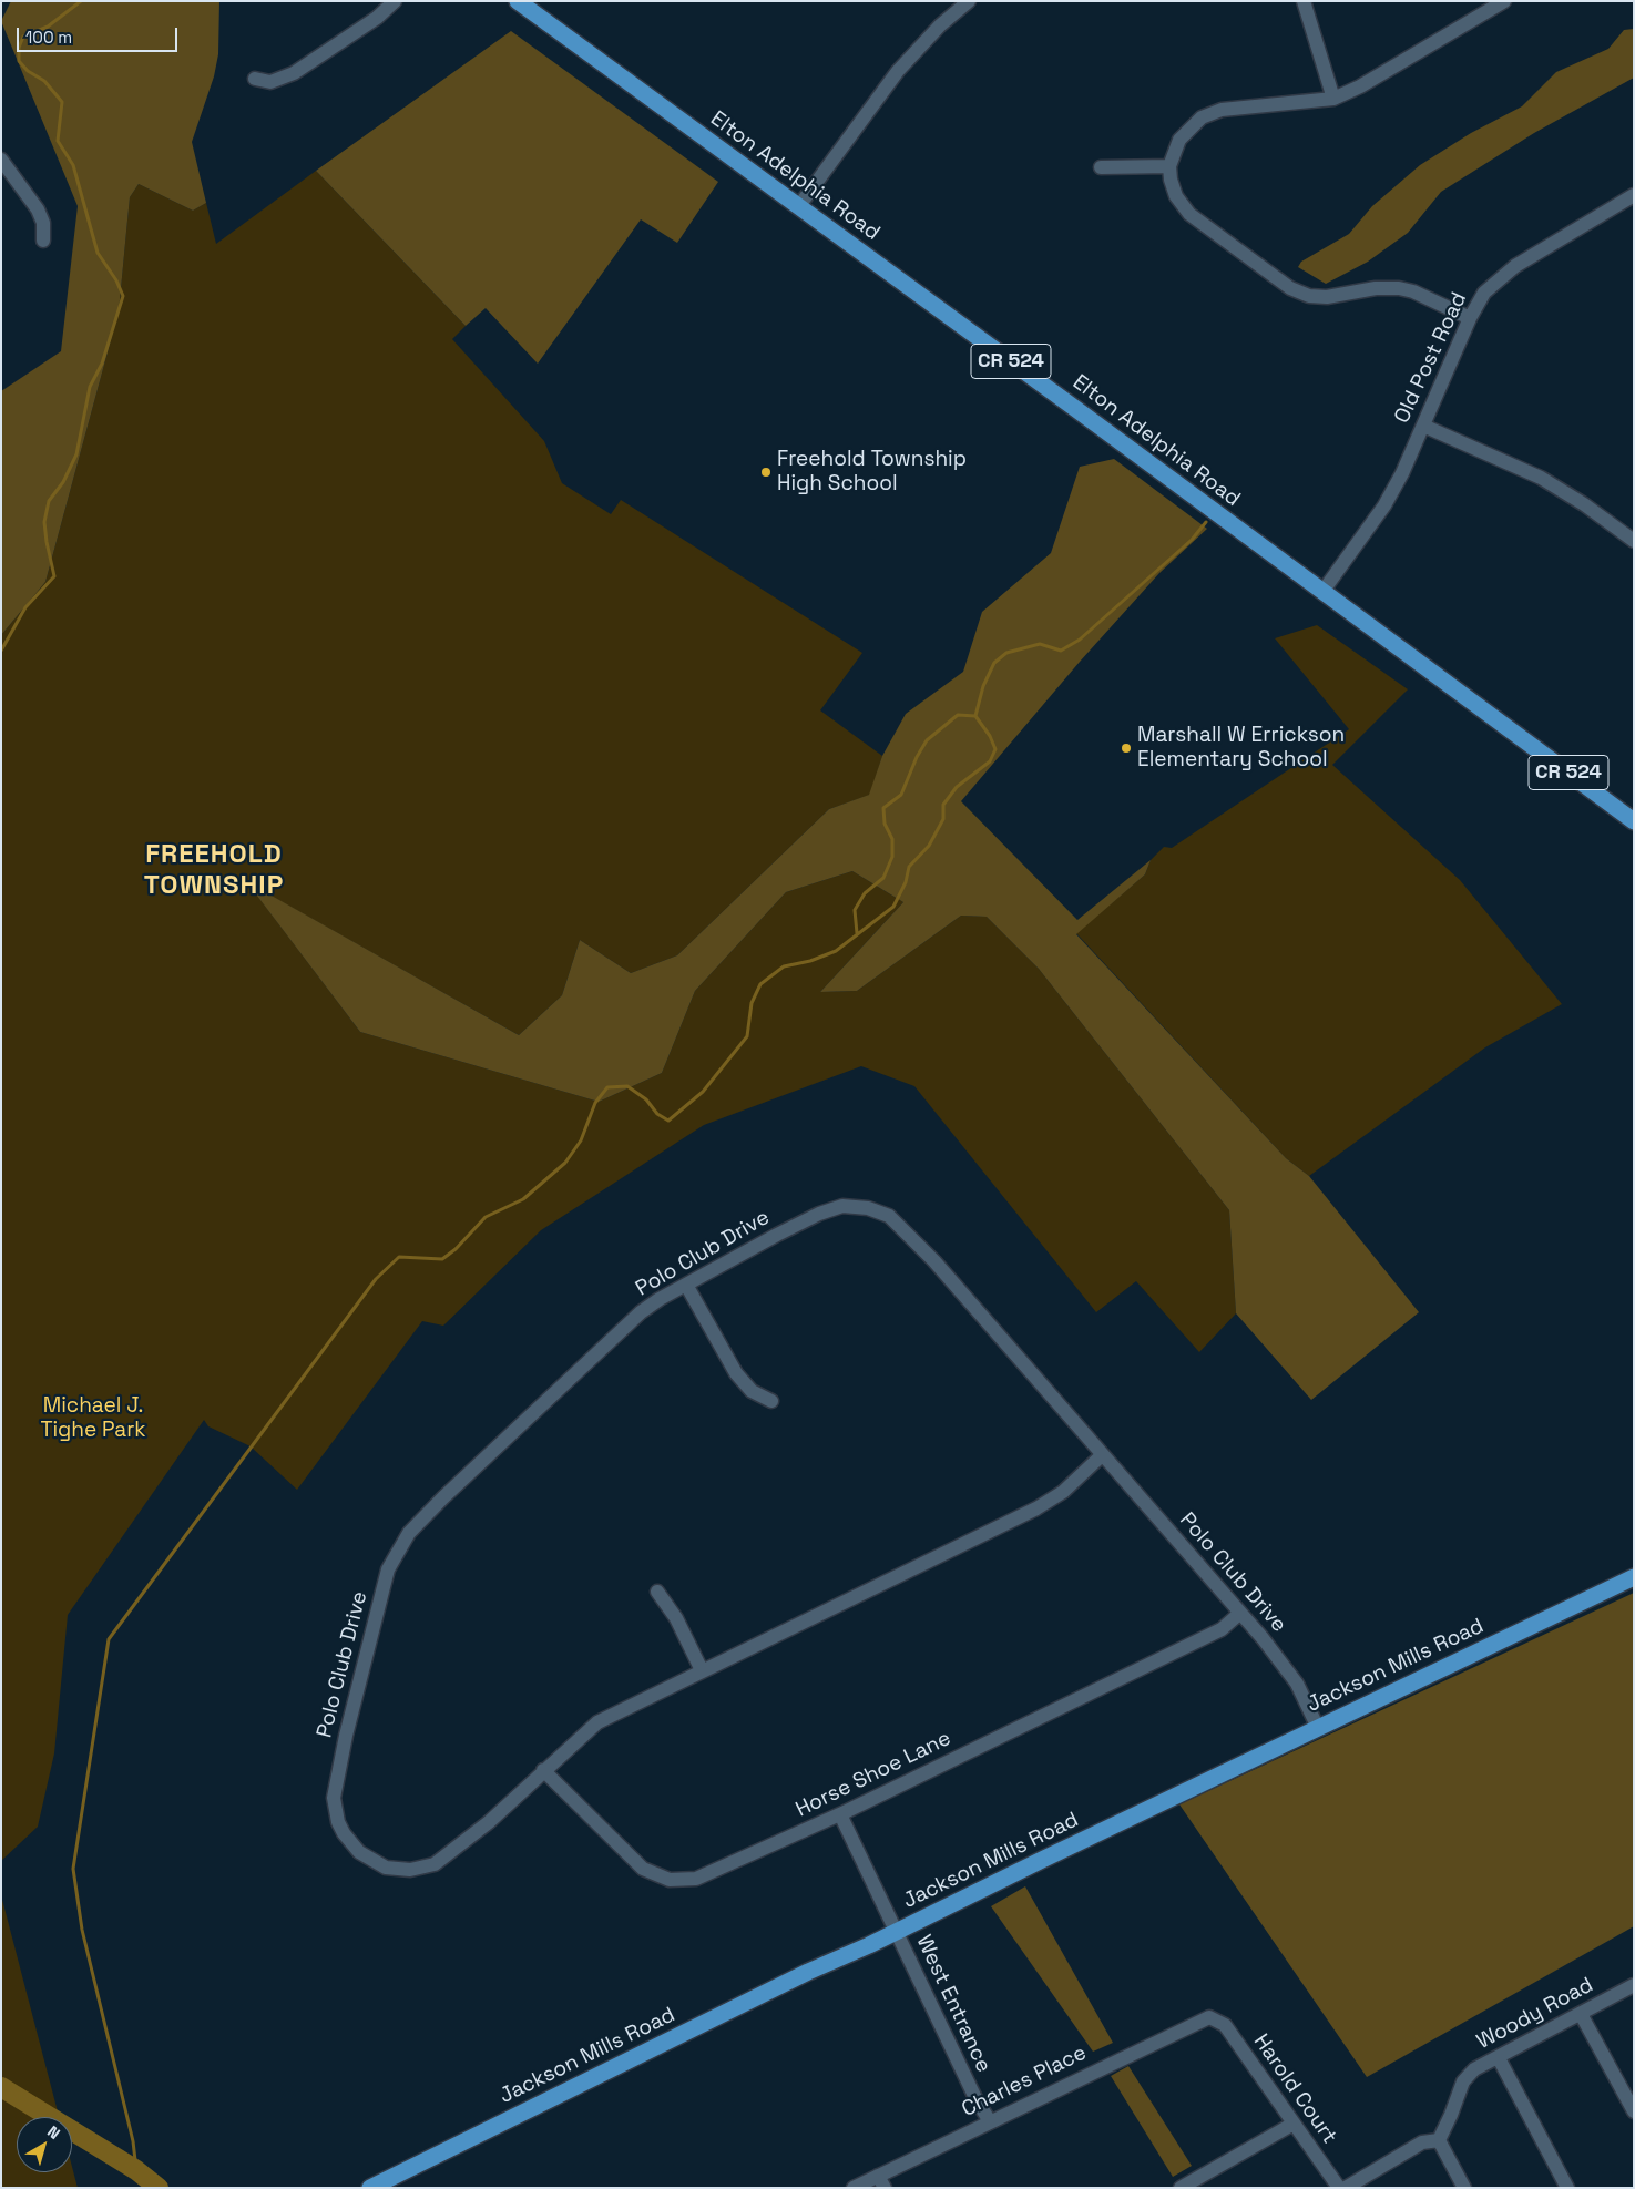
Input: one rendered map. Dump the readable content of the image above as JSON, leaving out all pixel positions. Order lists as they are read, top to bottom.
{
  "streets": {
    "main road": ["Elton Adelphia Road", "CR 524", "Jackson Mills Road"],
    "street": [
      "Old Post Road",
      "Polo Club Drive",
      "Horse Shoe Lane",
      "West Entrance",
      "Woody Road",
      "Charles Place",
      "Harold Court"
    ]
  },
  "crossings": [
    ["Elton Adelphia Road", "Old Post Road"],
    ["Polo Club Drive", "Jackson Mills Road"],
    ["Polo Club Drive", "Horse Shoe Lane"],
    ["Jackson Mills Road", "West Entrance"],
    ["Horse Shoe Lane", "West Entrance"],
    ["West Entrance", "Charles Place"],
    ["Charles Place", "Harold Court"]
  ],
  "districts": ["FREEHOLD TOWNSHIP"],
  "parks": ["Michael J. Tighe Park"],
  "places": ["Freehold Township High School", "Marshall W Errickson Elementary School"],
  "scale_bar": "100 m",
  "north": "top right"
}
